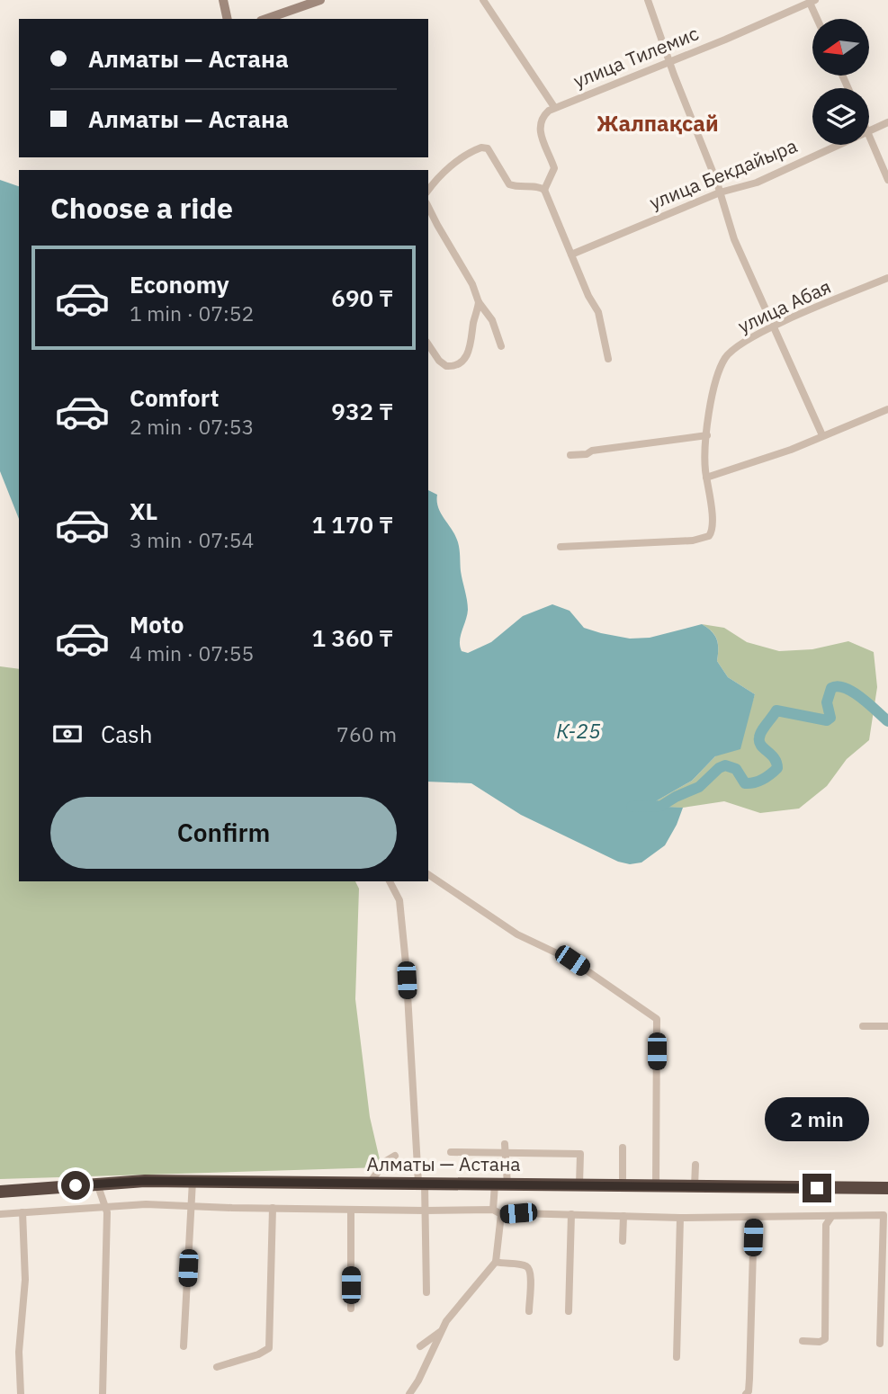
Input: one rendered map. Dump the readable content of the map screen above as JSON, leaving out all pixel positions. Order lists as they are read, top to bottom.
{
  "streets": {
    "highway": ["Алматы — Астана"],
    "street": ["улица Тилемис", "улица Бекдайыра", "улица Абая"]
  },
  "districts": ["Жалпақсай"],
  "water": ["К-25"],
  "north": "left",
  "page": {
    "banner": ["Алматы — Астана", "Алматы — Астана"],
    "heading": "Choose a ride",
    "list": [
      {
        "name": "Economy",
        "note": "1 min · 07:52",
        "value": "690 ₸"
      },
      {
        "name": "Comfort",
        "note": "2 min · 07:53",
        "value": "932 ₸"
      },
      {
        "name": "XL",
        "note": "3 min · 07:54",
        "value": "1 170 ₸"
      },
      {
        "name": "Moto",
        "note": "4 min · 07:55",
        "value": "1 360 ₸"
      }
    ],
    "pay": ["Cash", "760 m"],
    "buttons": "Confirm",
    "bubble": "2 min"
  }
}
